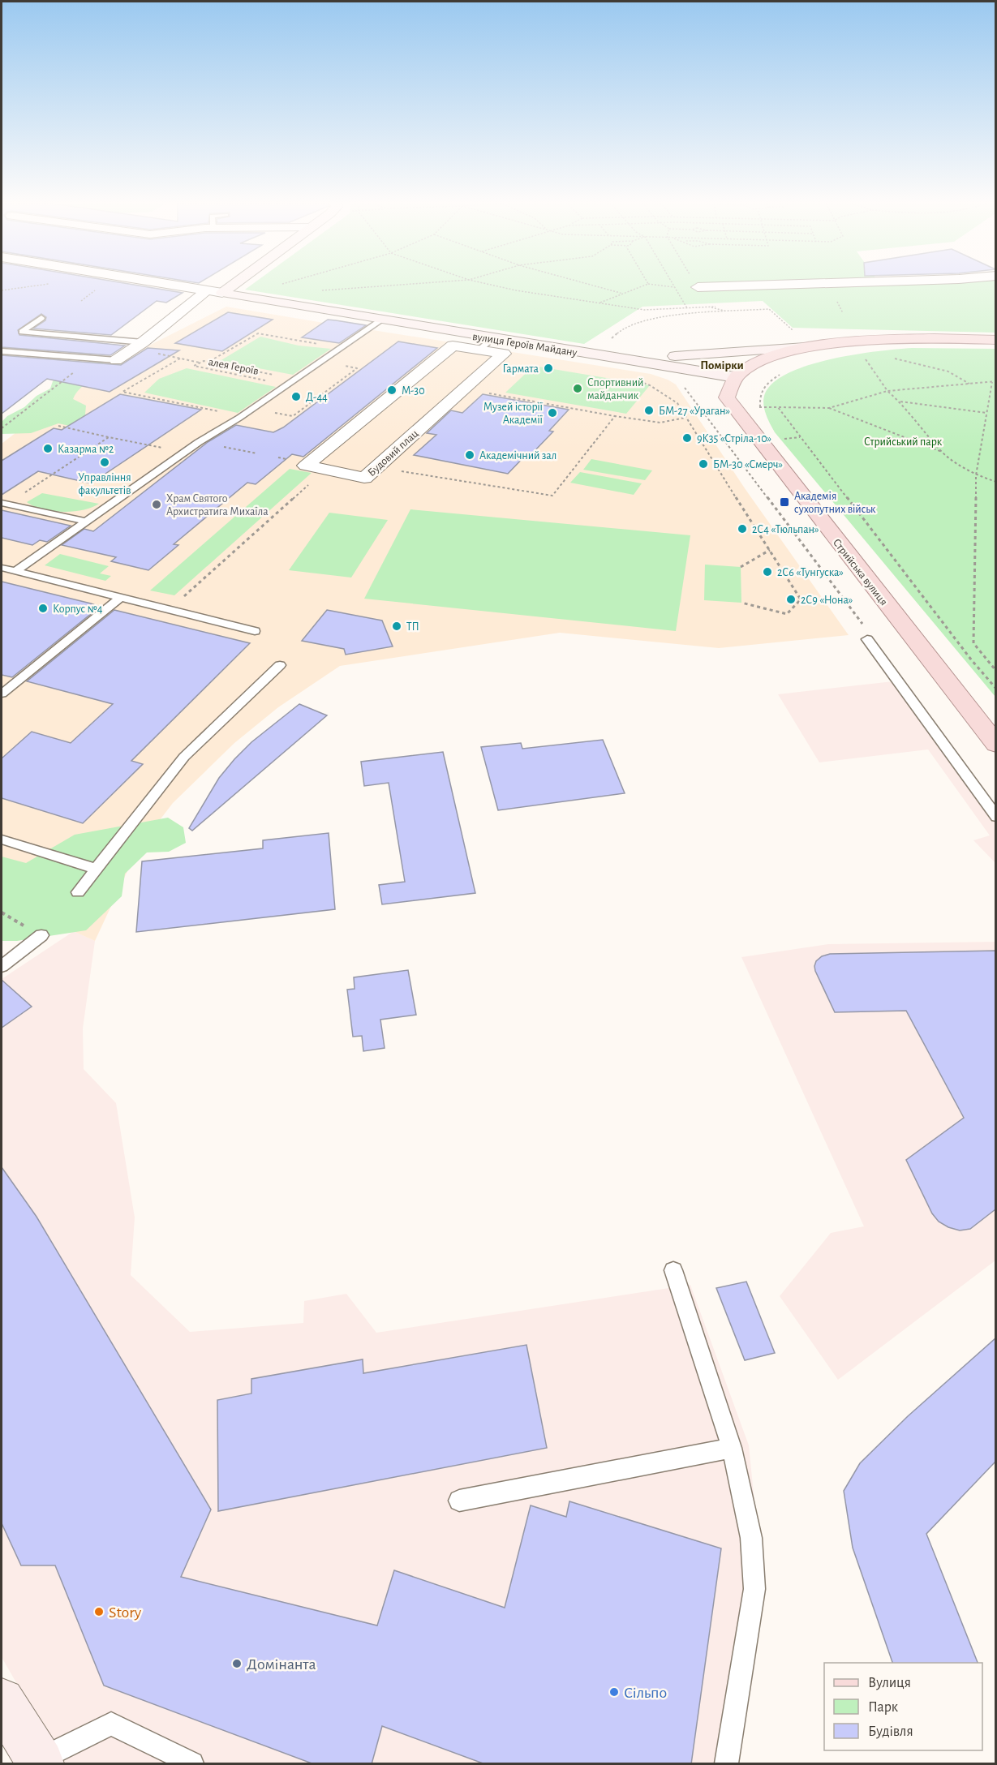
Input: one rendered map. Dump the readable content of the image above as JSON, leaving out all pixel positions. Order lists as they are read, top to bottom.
{
  "streets": {
    "main road": ["вулиця Героїв Майдану", "Стрийська вулиця"],
    "street": ["Будовий плац"],
    "path": ["алея Героїв"]
  },
  "crossings": [
    ["вулиця Героїв Майдану", "Стрийська вулиця"]
  ],
  "districts": ["Помірки"],
  "parks": ["Стрийський парк"],
  "places": {
    "other": [
      "Гармата",
      "Спортивний майданчик",
      "М-30",
      "Д-44",
      "БМ-27 «Ураган»",
      "Музей історії Академії",
      "9К35 «Стріла-10»",
      "Казарма №2",
      "Академічний зал",
      "Управління факультетів",
      "БМ-30 «Смерч»",
      "Храм Святого Архистратига Михаїла",
      "2С4 «Тюльпан»",
      "2С6 «Тунгуска»",
      "2С9 «Нона»",
      "Корпус №4",
      "ТП",
      "Story",
      "Домінанта",
      "Сільпо"
    ],
    "transit": ["Академія сухопутних військ"]
  },
  "legend": ["Вулиця", "Парк", "Будівля"]
}
